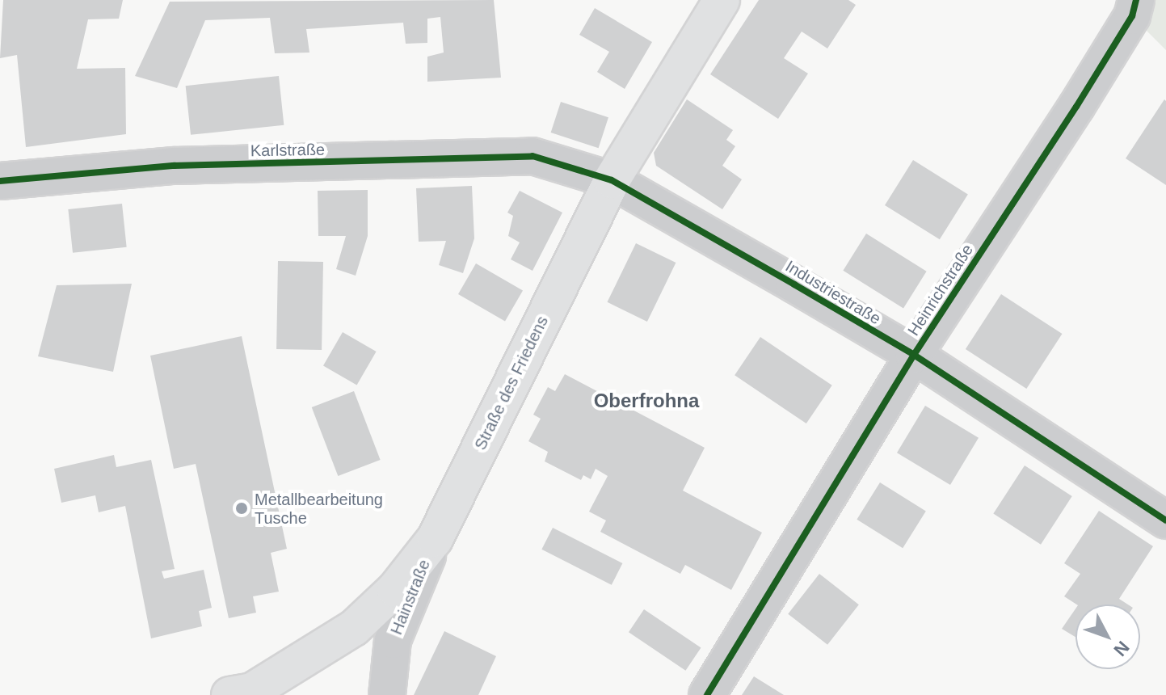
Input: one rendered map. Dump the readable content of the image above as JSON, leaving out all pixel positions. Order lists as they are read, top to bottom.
{
  "streets": {
    "main road": ["Straße des Friedens"],
    "street": [
      "Karlstraße",
      "Heinrichstraße",
      "Industriestraße",
      "Hainstraße"
    ]
  },
  "crossings": [
    ["Karlstraße", "Industriestraße"],
    ["Karlstraße", "Straße des Friedens"],
    ["Heinrichstraße", "Industriestraße"],
    ["Industriestraße", "Straße des Friedens"],
    ["Straße des Friedens", "Hainstraße"]
  ],
  "districts": ["Oberfrohna"],
  "places": ["Metallbearbeitung Tusche"],
  "north": "bottom right"
}
